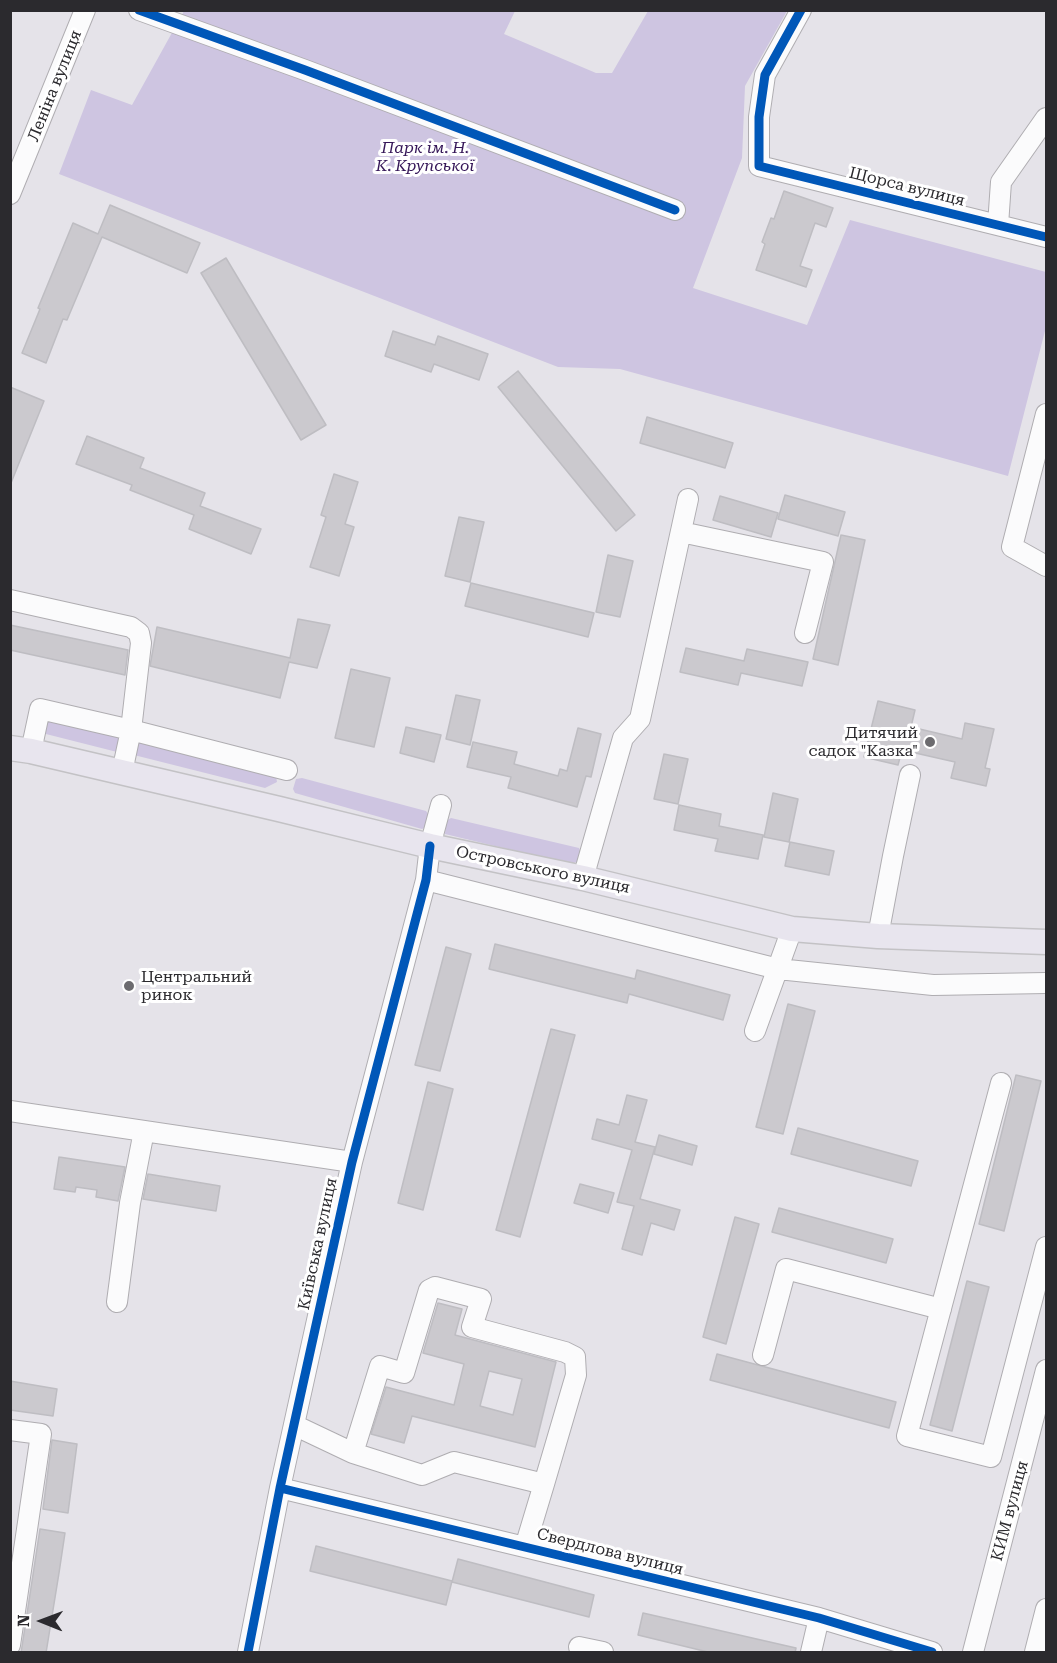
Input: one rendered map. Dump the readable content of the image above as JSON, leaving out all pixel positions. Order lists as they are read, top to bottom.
{
  "streets": {
    "main road": ["Островського вулиця"],
    "street": [
      "Леніна вулиця",
      "Щорса вулиця",
      "Київська вулиця",
      "КИМ вулиця",
      "Свердлова вулиця"
    ]
  },
  "crossings": [
    ["Островського вулиця", "Київська вулиця"],
    ["Київська вулиця", "Свердлова вулиця"]
  ],
  "parks": ["Парк ім. Н. К. Крупської"],
  "places": ["Дитячий садок \"Казка\"", "Центральний ринок"],
  "north": "left"
}
